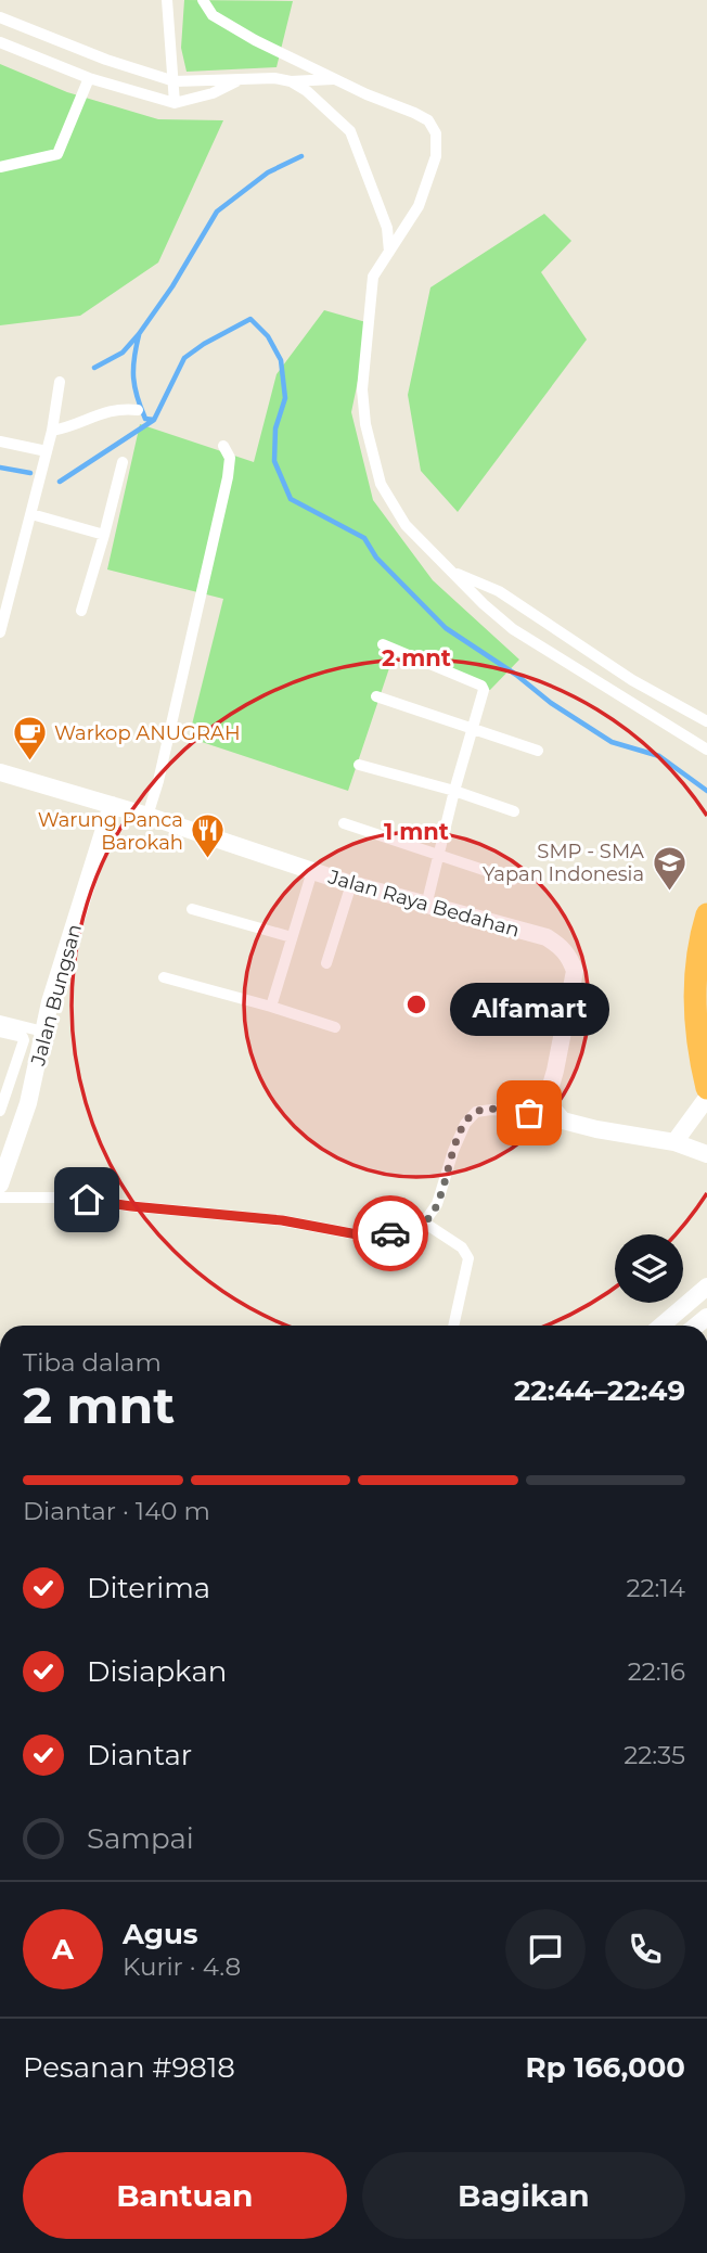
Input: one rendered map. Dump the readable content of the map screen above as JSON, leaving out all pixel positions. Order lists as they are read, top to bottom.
{
  "streets": {
    "street": ["Jalan Raya Bedahan", "Jalan Bungsan"]
  },
  "crossings": [
    ["Jalan Raya Bedahan", "Jalan Bungsan"]
  ],
  "places": {
    "cafe": ["Warkop ANUGRAH"],
    "restaurant": ["Warung Panca Barokah"],
    "school or university": ["SMP - SMA Yapan Indonesia"],
    "other": ["Alfamart"]
  },
  "page": {
    "bubble": "Alfamart",
    "heading": ["2 mnt", "Tiba dalam", "22:44–22:49"],
    "panel": [
      "Agus",
      "Kurir · 4.8",
      "Pesanan #9818",
      "Rp 166,000"
    ],
    "bar": "Diantar · 140 m",
    "list": [
      ["Diterima", "22:14"],
      ["Disiapkan", "22:16"],
      ["Diantar", "22:35"],
      "Sampai"
    ],
    "round": "A",
    "buttons": ["Bantuan", "Bagikan"]
  },
  "rings": ["2 mnt", "1 mnt"]
}
